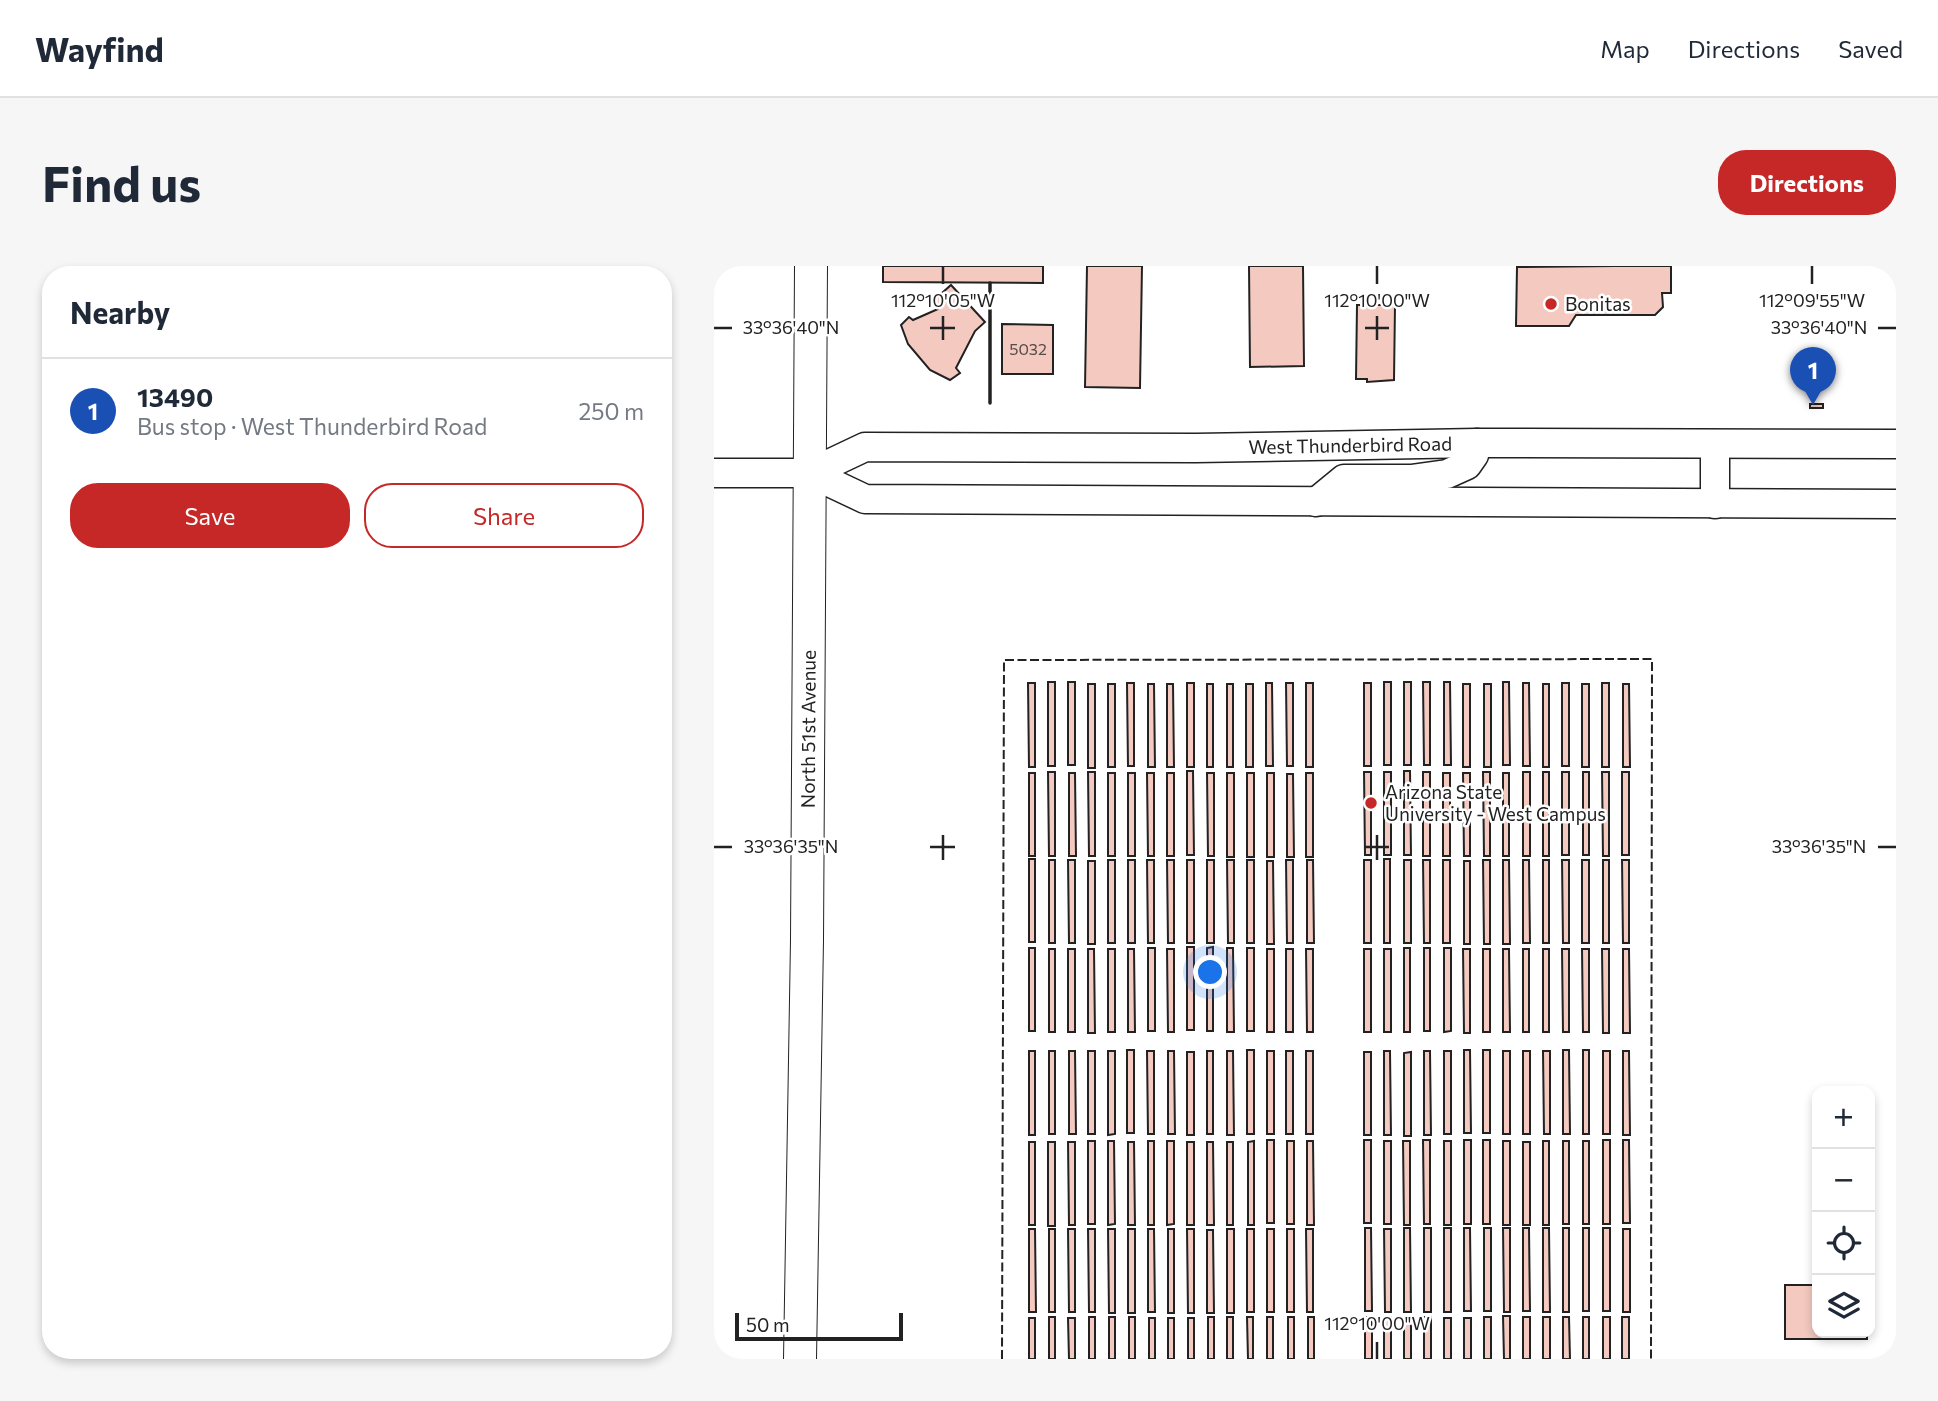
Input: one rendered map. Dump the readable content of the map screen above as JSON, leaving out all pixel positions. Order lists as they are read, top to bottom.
{
  "streets": {
    "main road": ["West Thunderbird Road", "North 51st Avenue"]
  },
  "crossings": [
    ["West Thunderbird Road", "North 51st Avenue"]
  ],
  "places": ["Bonitas", "Arizona State University - West Campus"],
  "house_numbers": ["5032"],
  "scale_bar": "50 m",
  "page": {
    "header": "Wayfind",
    "nav": ["Map", "Directions", "Saved"],
    "buttons": [
      "Directions",
      ["Save", "Share"]
    ],
    "title": "Find us",
    "heading": "Nearby",
    "pins": "1",
    "list": [
      {
        "mark": "1",
        "name": "13490",
        "note": "Bus stop · West Thunderbird Road",
        "value": "250 m"
      }
    ],
    "map_buttons": ["+", "−"],
    "scale": "50 m"
  },
  "coordinates": [
    "112°10'05\"W",
    "112°10'00\"W",
    "112°09'55\"W",
    "33°36'40\"N",
    "33°36'35\"N"
  ]
}
